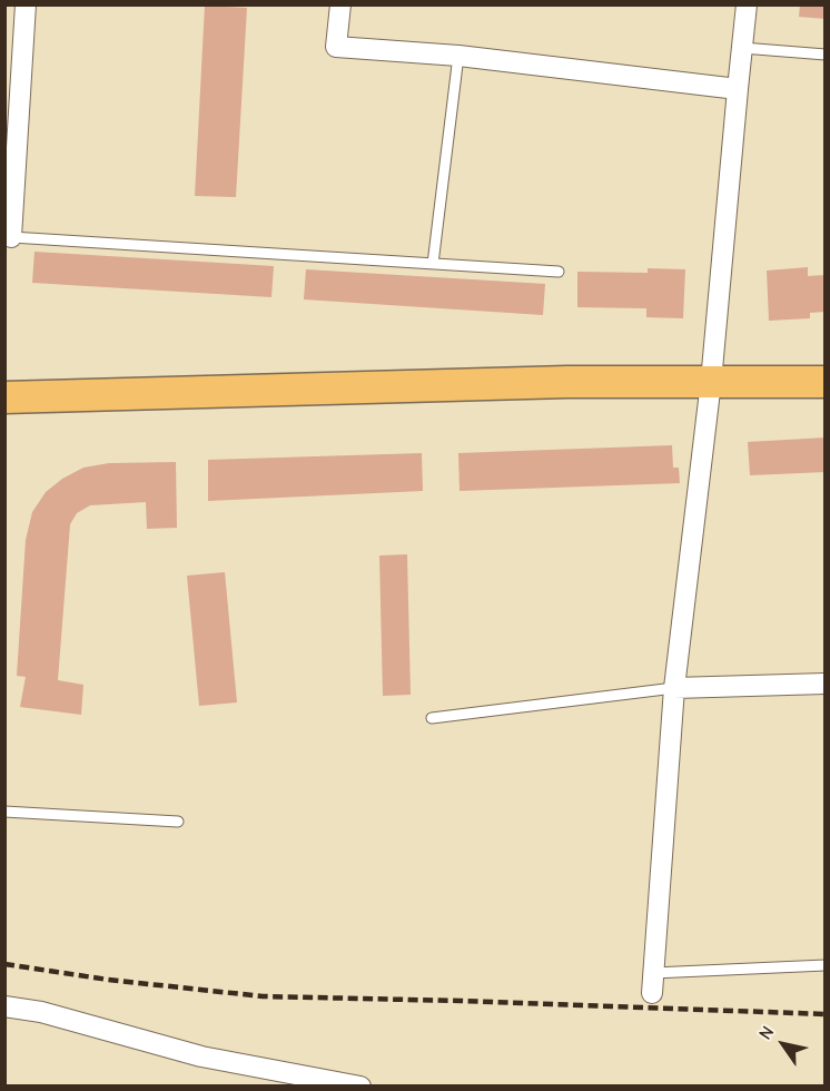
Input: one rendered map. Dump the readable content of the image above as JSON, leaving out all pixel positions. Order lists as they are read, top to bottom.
{
  "north": "top left"
}
